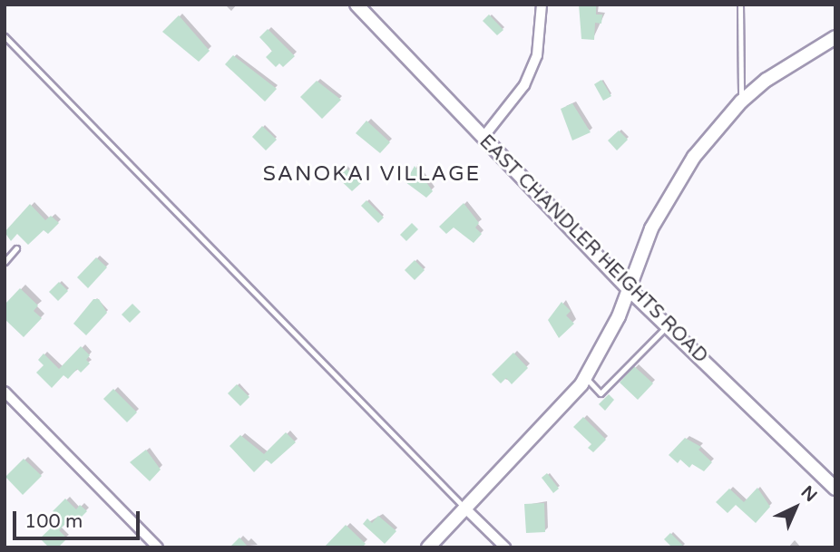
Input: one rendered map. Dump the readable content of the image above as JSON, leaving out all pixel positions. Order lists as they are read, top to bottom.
{
  "streets": {
    "main road": ["EAST CHANDLER HEIGHTS ROAD"]
  },
  "districts": ["SANOKAI VILLAGE"],
  "scale_bar": "100 m",
  "north": "top right"
}
